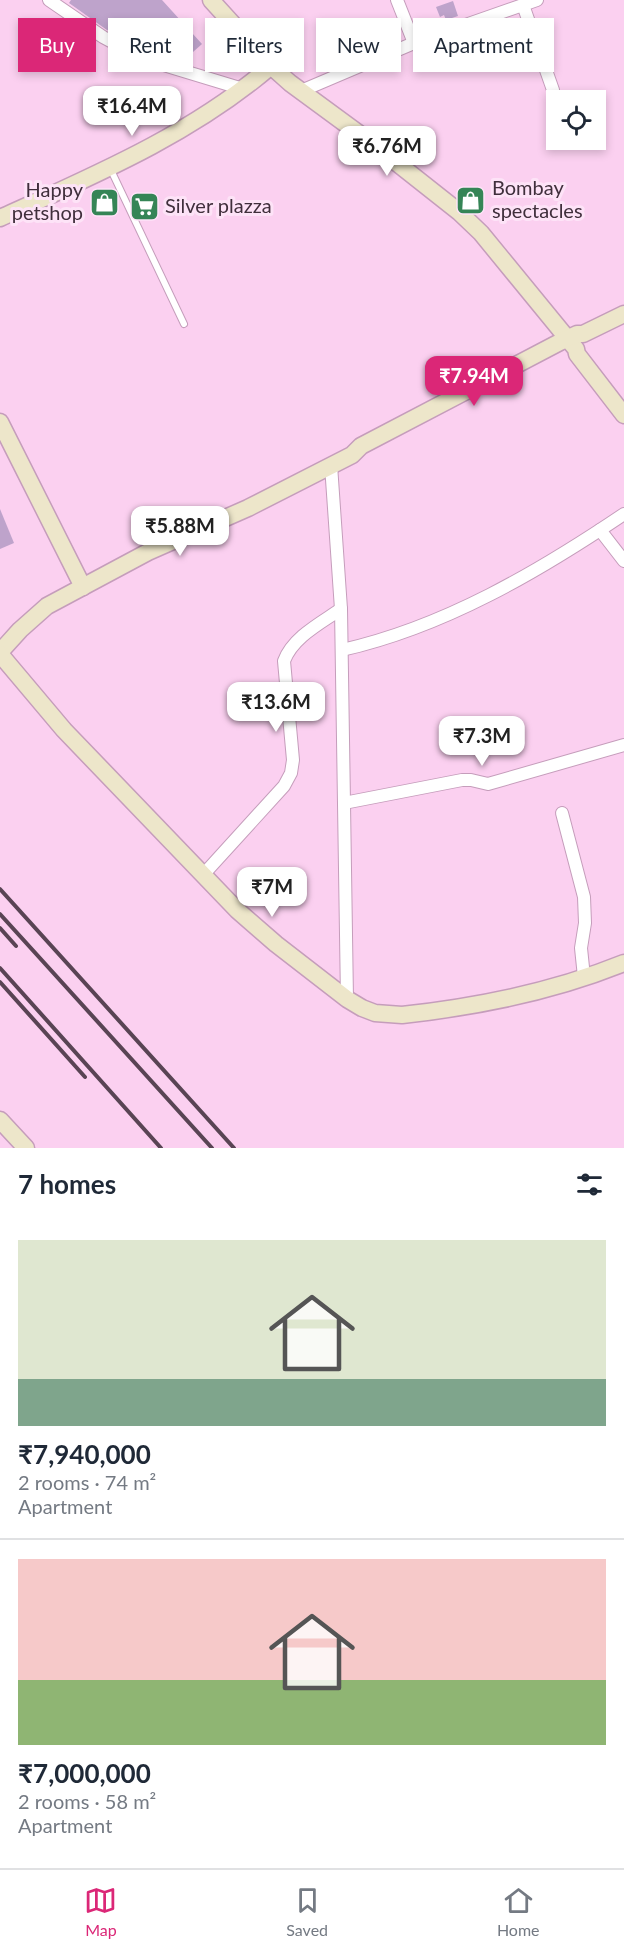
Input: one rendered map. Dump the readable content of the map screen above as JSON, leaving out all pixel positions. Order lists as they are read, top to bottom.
{
  "places": {
    "shop": ["Bombay spectacles", "Happy petshop"],
    "supermarket": ["Silver plazza"]
  },
  "page": {
    "chip": [
      "Buy",
      "Rent",
      "Filters",
      "New",
      "Apartment"
    ],
    "price": [
      "₹16.4M",
      "₹6.76M",
      "₹7.94M",
      "₹5.88M",
      "₹13.6M",
      "₹7.3M",
      "₹7M"
    ],
    "heading": "7 homes",
    "list": [
      {
        "name": "₹7,940,000",
        "note": "2 rooms · 74 m² · Apartment"
      },
      {
        "name": "₹7,000,000",
        "note": "2 rooms · 58 m² · Apartment"
      }
    ],
    "tabs": ["Map", "Saved", "Home"]
  }
}
